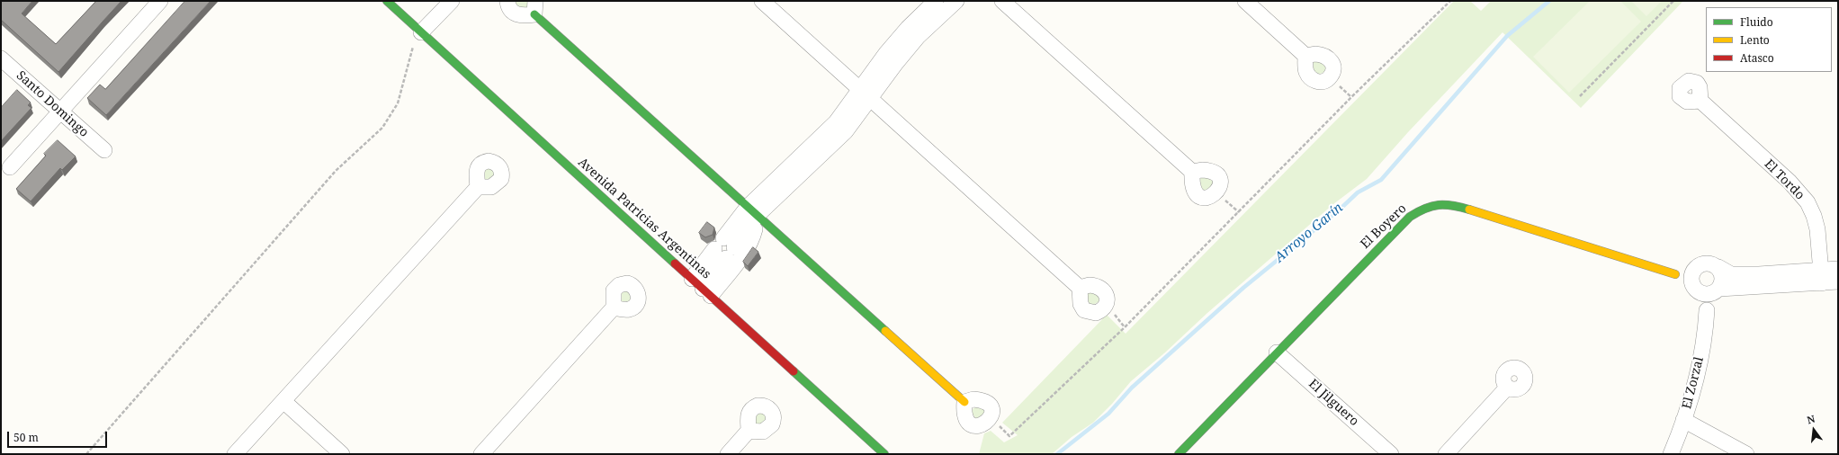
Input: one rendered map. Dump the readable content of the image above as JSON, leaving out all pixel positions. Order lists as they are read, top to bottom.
{
  "streets": {
    "street": [
      "Santo Domingo",
      "El Tordo",
      "Avenida Patricias Argentinas",
      "El Boyero",
      "El Zorzal",
      "El Jilguero"
    ]
  },
  "crossings": [
    ["El Boyero", "El Jilguero"]
  ],
  "water": ["Arroyo Garín"],
  "legend": ["Fluido", "Lento", "Atasco"],
  "scale_bar": "50 m",
  "north": "top"
}
